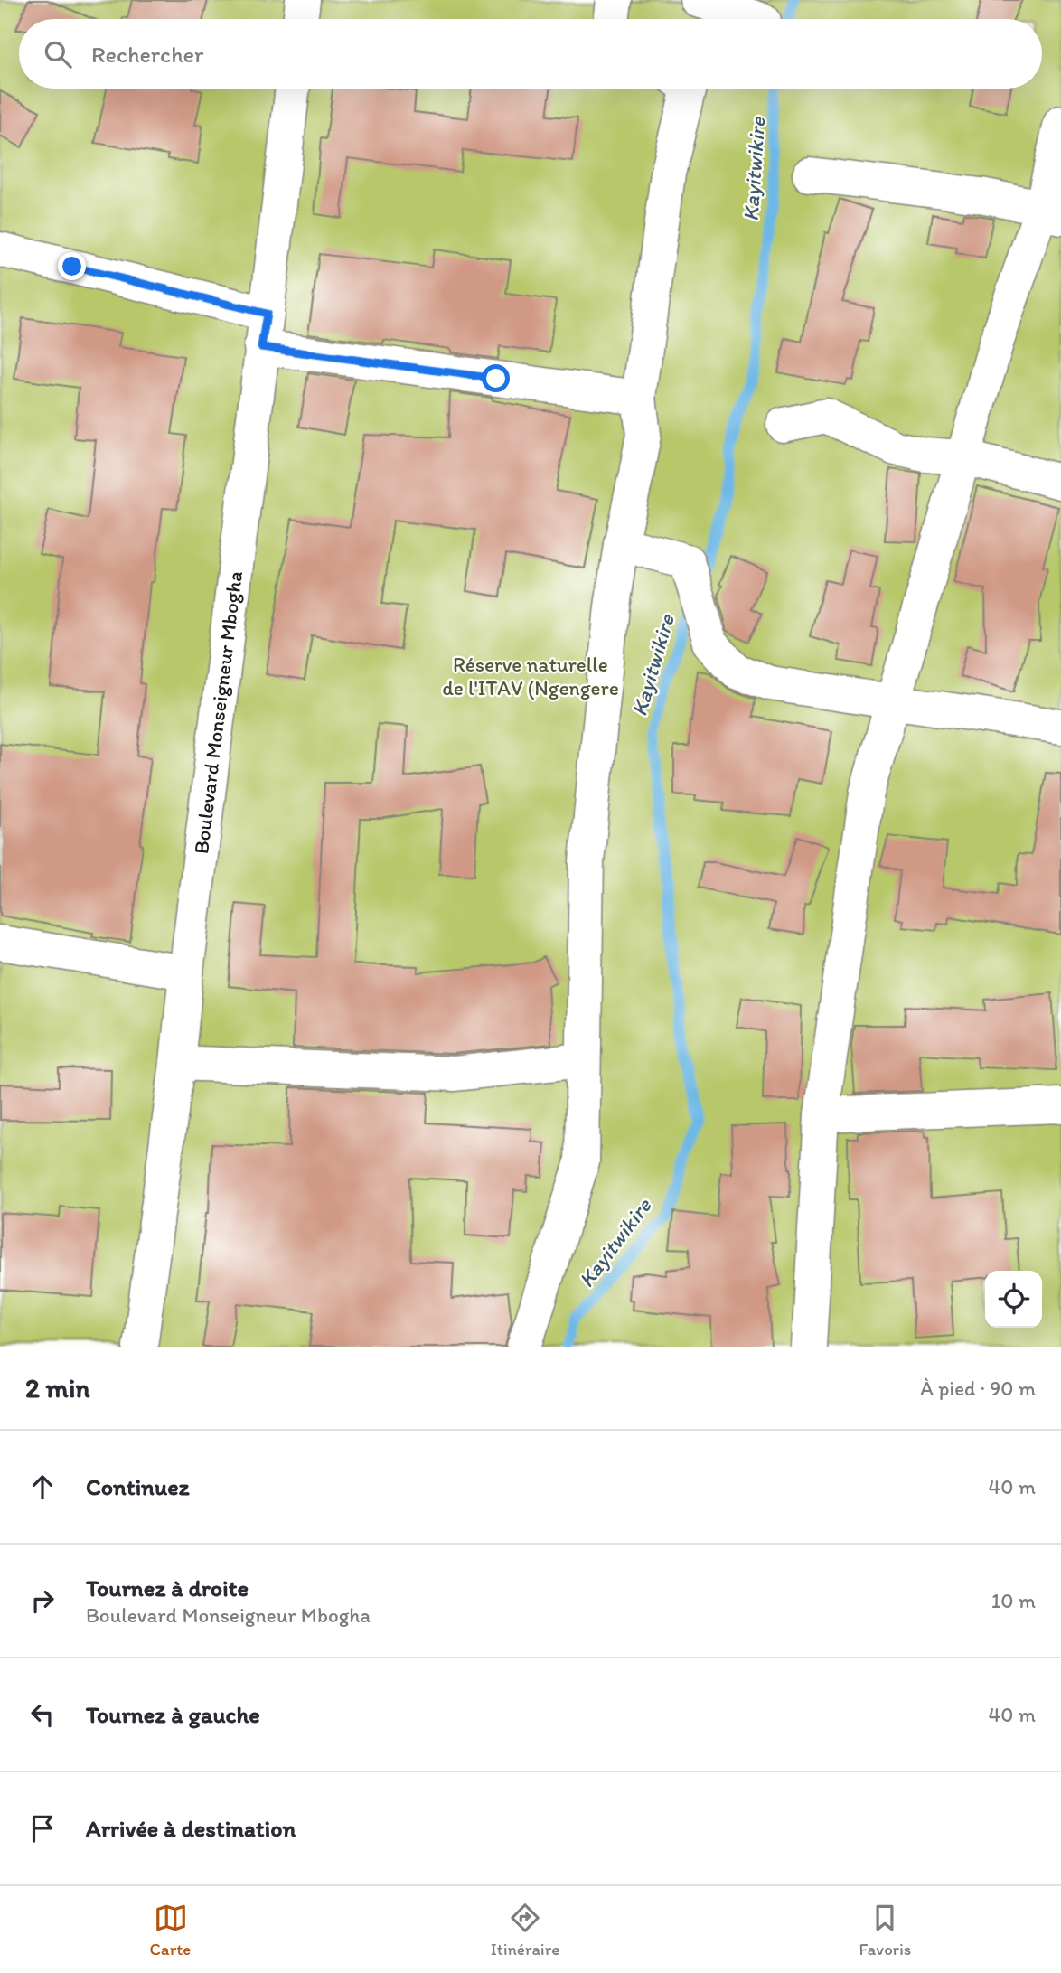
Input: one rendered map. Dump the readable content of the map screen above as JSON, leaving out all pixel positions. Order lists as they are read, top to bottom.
{
  "streets": {
    "street": ["Boulevard Monseigneur Mbogha"]
  },
  "water": ["Kayitwikire"],
  "parks": ["Réserve naturelle de l'ITAV (Ngengere"],
  "page": {
    "search": "Rechercher",
    "heading": ["2 min", "À pied · 90 m"],
    "list": [
      ["Continuez", "40 m"],
      ["Tournez à droite", "Boulevard Monseigneur Mbogha", "10 m"],
      ["Tournez à gauche", "40 m"],
      "Arrivée à destination"
    ],
    "nav": ["Carte", "Itinéraire", "Favoris"]
  }
}
